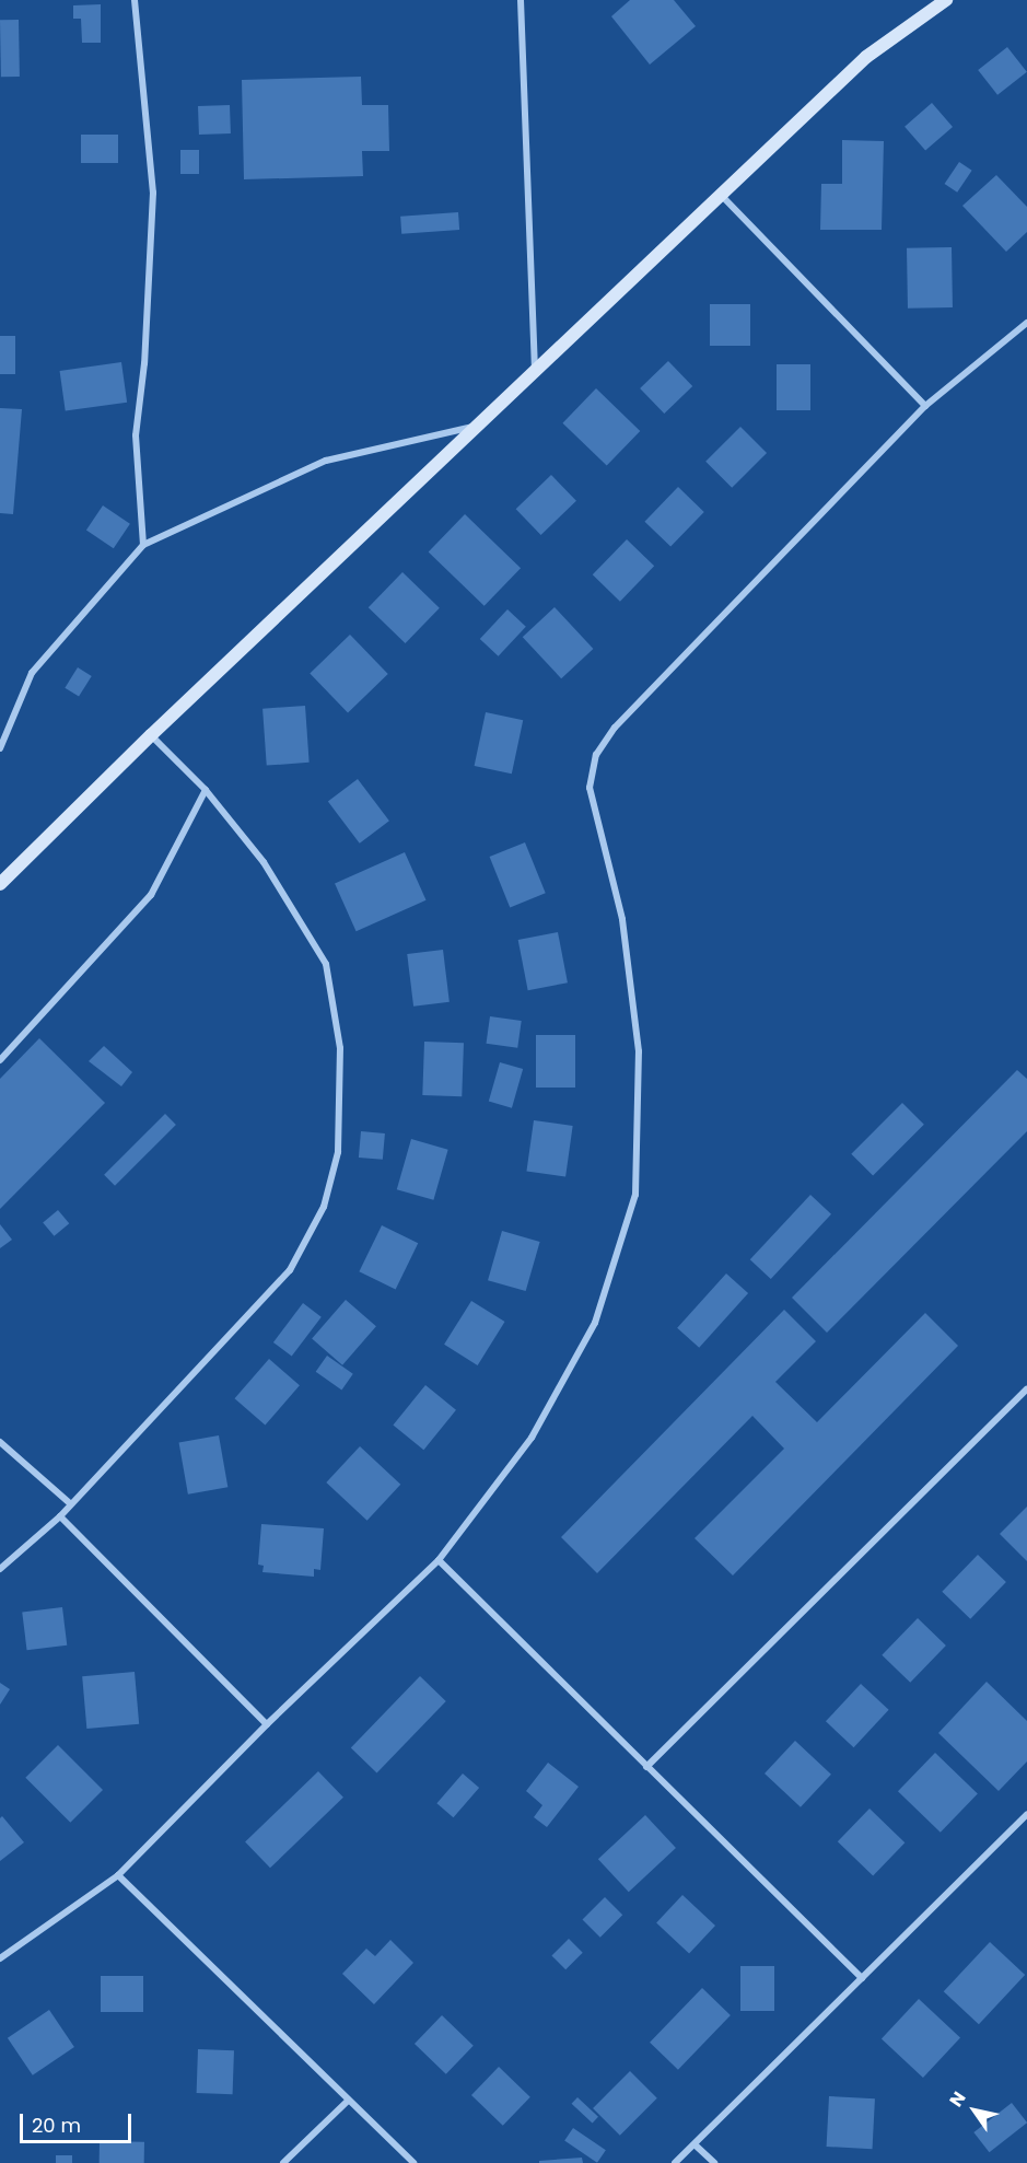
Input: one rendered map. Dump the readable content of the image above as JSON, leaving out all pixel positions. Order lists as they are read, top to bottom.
{
  "scale_bar": "20 m",
  "north": "top left"
}
